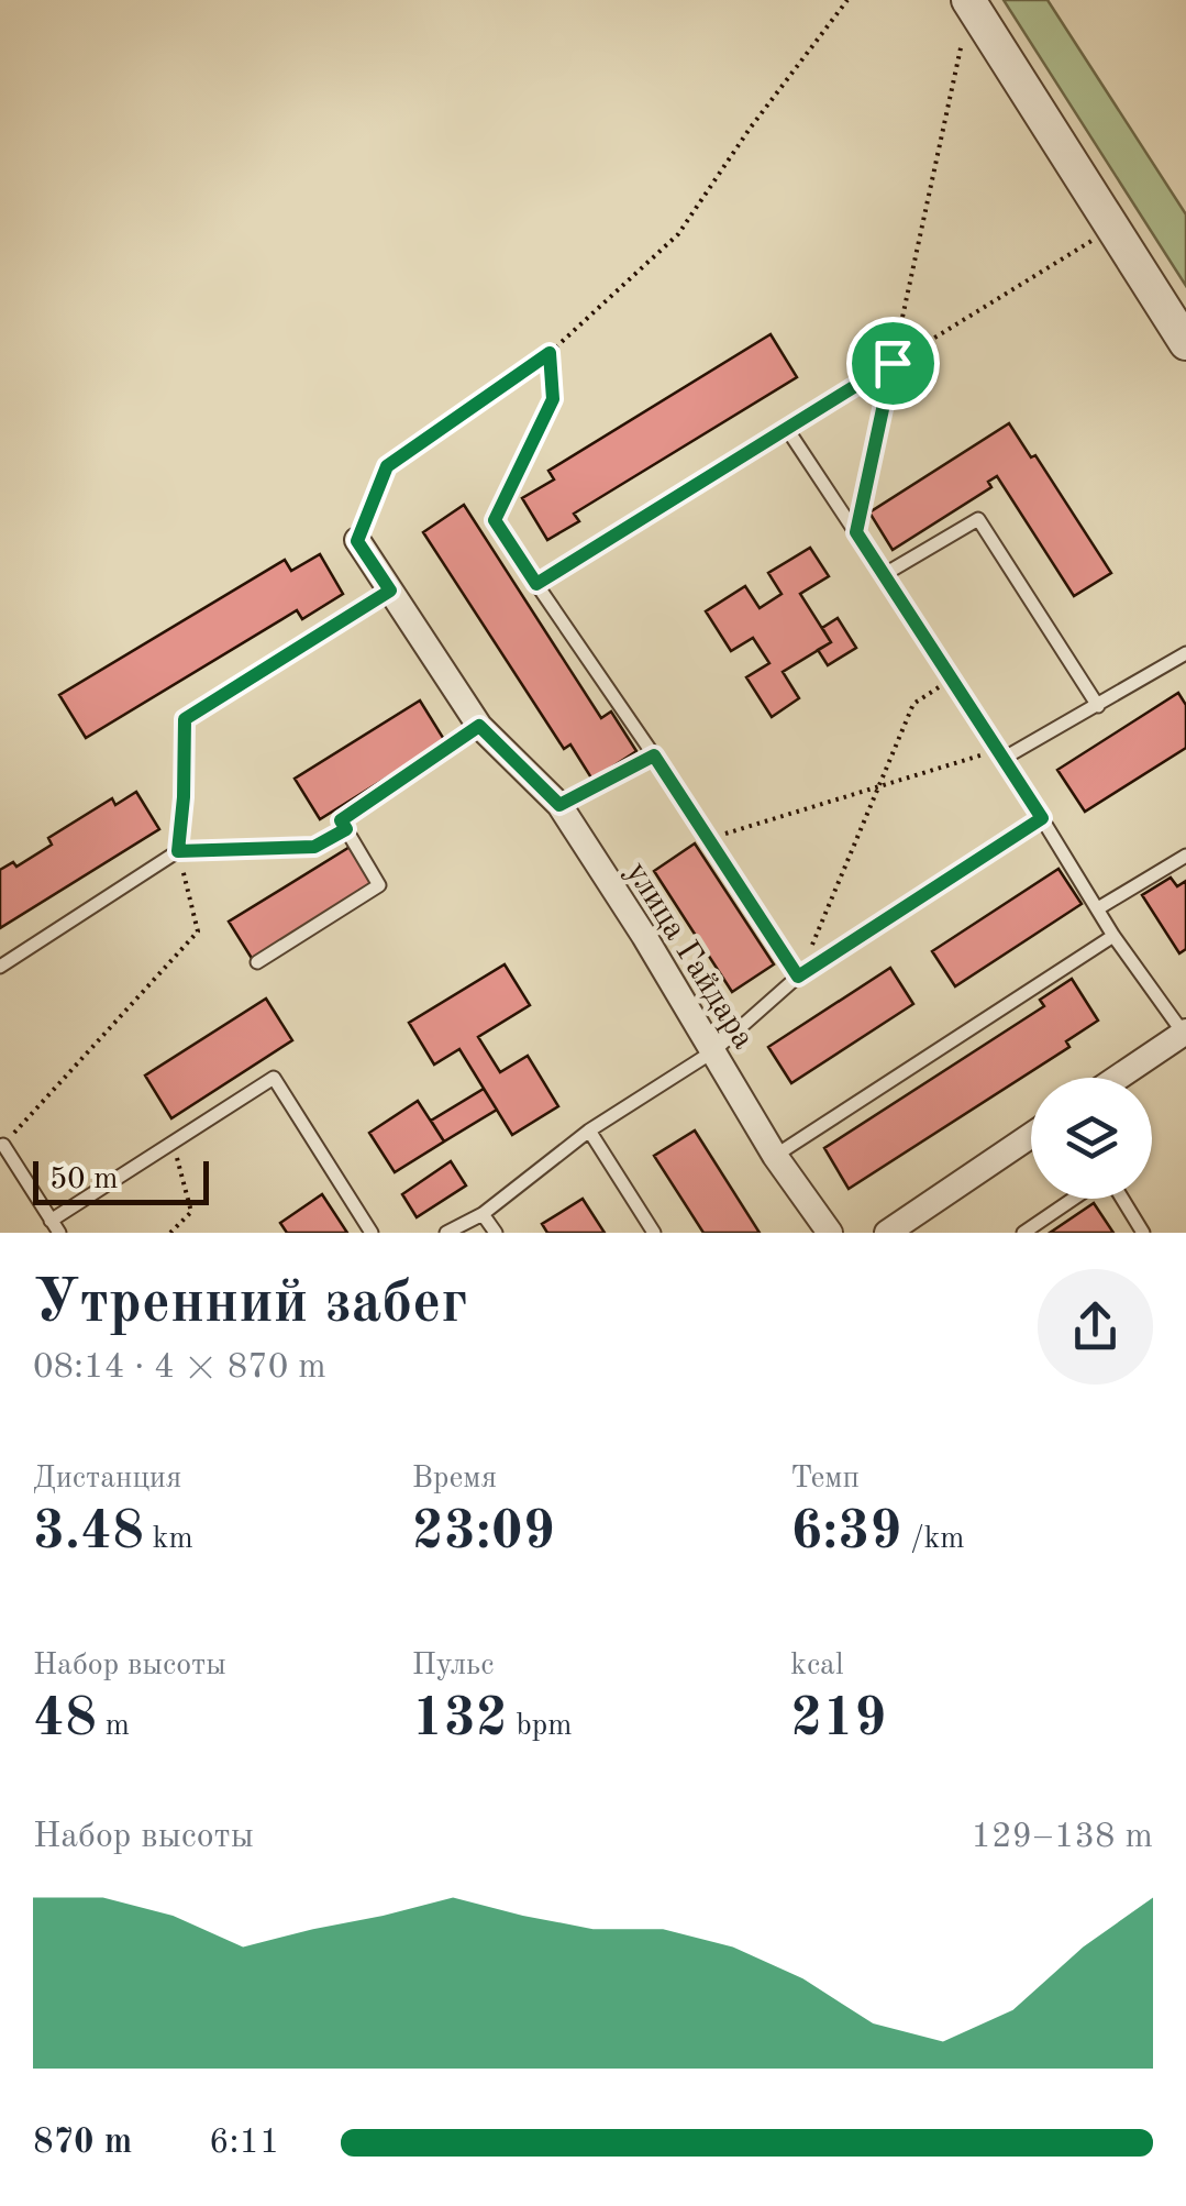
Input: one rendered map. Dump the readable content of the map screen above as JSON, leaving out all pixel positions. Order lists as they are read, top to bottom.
{
  "streets": {
    "street": ["улица Гайдара"]
  },
  "scale_bar": "50 m",
  "page": {
    "scale": "50 m",
    "heading": ["Утренний забег", "08:14 · 4 × 870 m"],
    "stats": [
      ["Дистанция", "3.48 km"],
      ["Время", "23:09"],
      ["Темп", "6:39 /km"],
      ["Набор высоты", "48 m"],
      ["Пульс", "132 bpm"],
      ["kcal", "219"]
    ],
    "chart": ["Набор высоты", "129–138 m"],
    "list": [
      {
        "name": "870 m",
        "note": "6:11"
      }
    ]
  }
}
